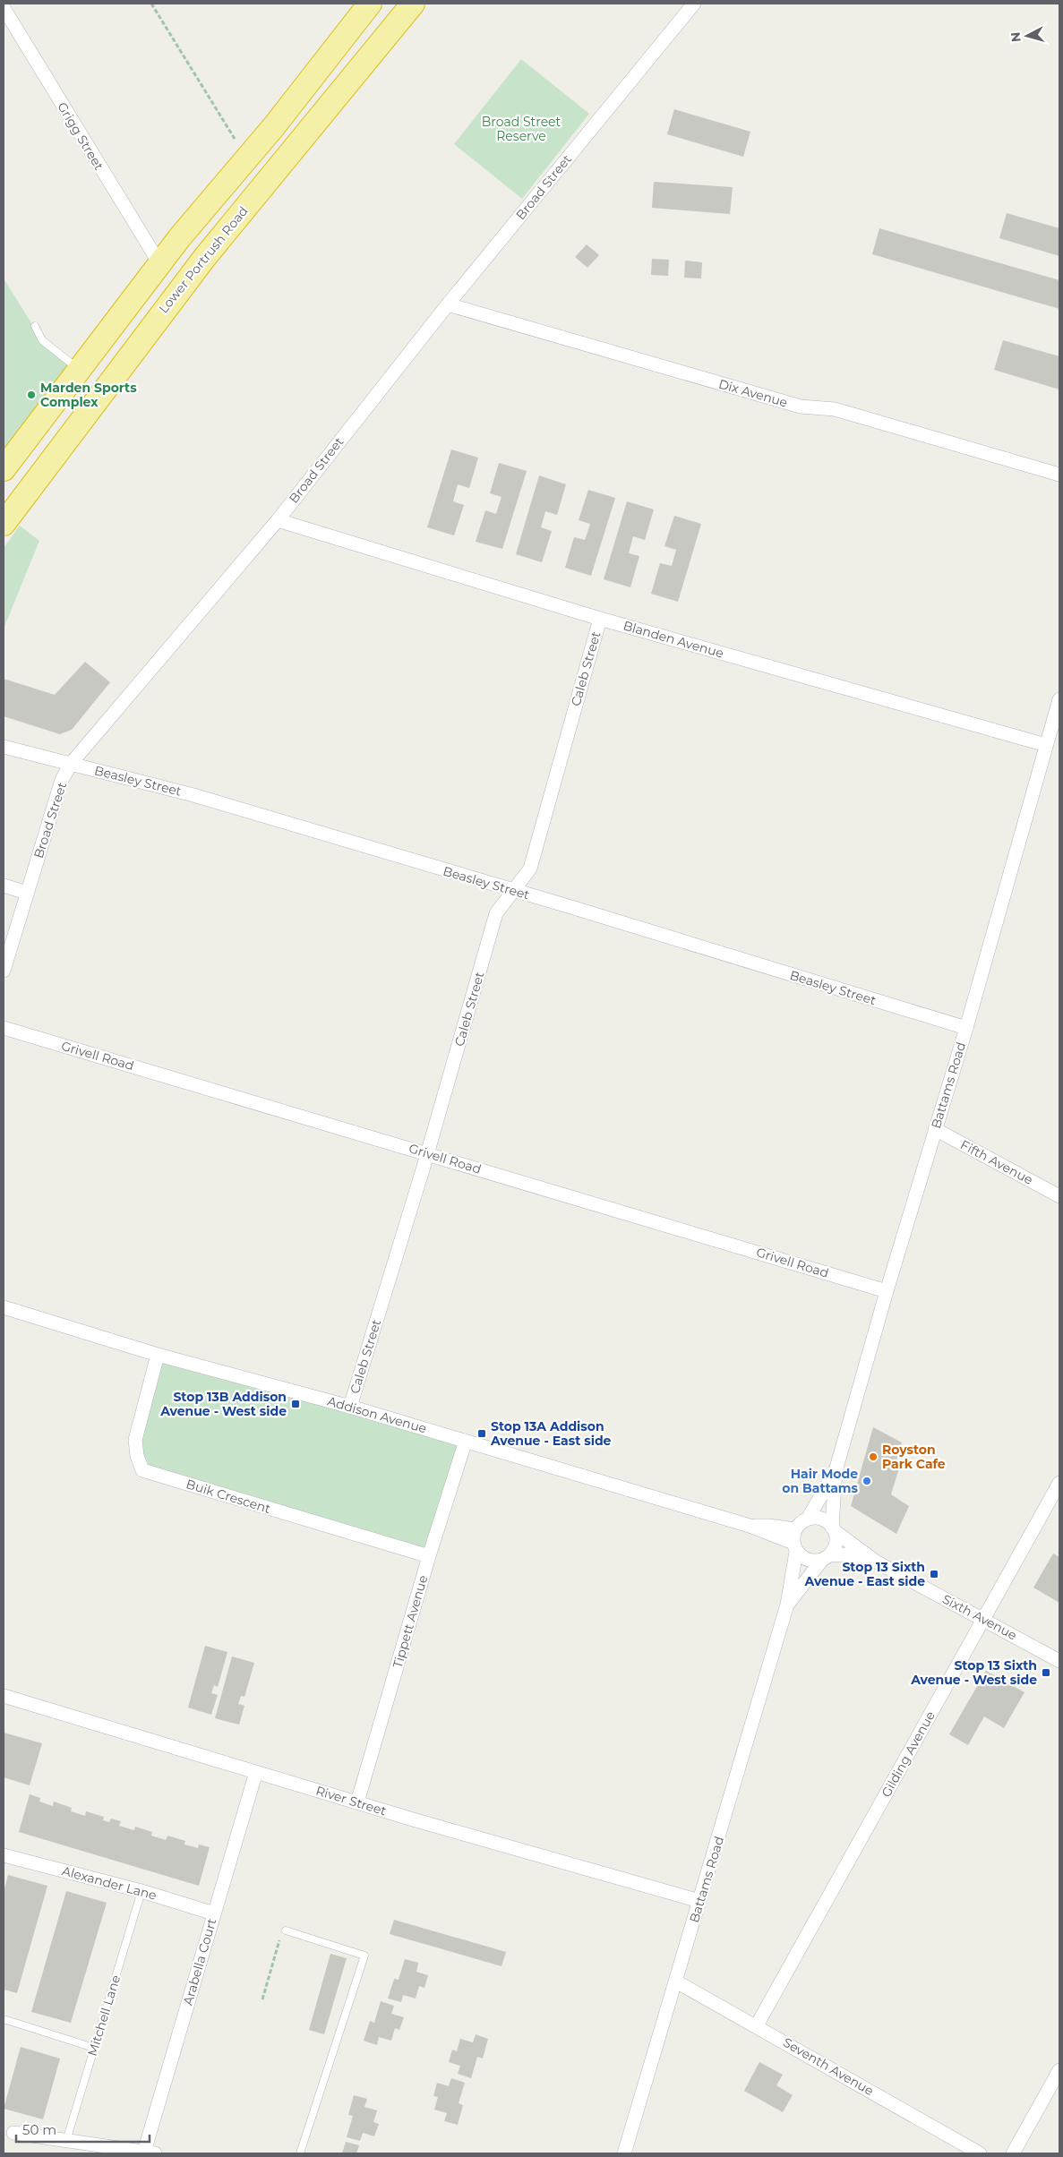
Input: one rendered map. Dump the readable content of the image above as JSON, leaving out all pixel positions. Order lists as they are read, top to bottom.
{
  "streets": {
    "highway": ["Lower Portrush Road"],
    "street": [
      "Grigg Street",
      "Broad Street",
      "Dix Avenue",
      "Blanden Avenue",
      "Caleb Street",
      "Beasley Street",
      "Grivell Road",
      "Battams Road",
      "Fifth Avenue",
      "Addison Avenue",
      "Buik Crescent",
      "Sixth Avenue",
      "Tippett Avenue",
      "Gilding Avenue",
      "River Street",
      "Alexander Lane",
      "Arabella Court",
      "Seventh Avenue"
    ],
    "lane": ["Mitchell Lane"]
  },
  "crossings": [
    ["Broad Street", "Dix Avenue"],
    ["Broad Street", "Blanden Avenue"],
    ["Broad Street", "Beasley Street"],
    ["Blanden Avenue", "Caleb Street"],
    ["Blanden Avenue", "Battams Road"],
    ["Caleb Street", "Beasley Street"],
    ["Caleb Street", "Grivell Road"],
    ["Caleb Street", "Addison Avenue"],
    ["Beasley Street", "Battams Road"],
    ["Grivell Road", "Battams Road"],
    ["Battams Road", "Fifth Avenue"],
    ["Battams Road", "Addison Avenue"],
    ["Battams Road", "Sixth Avenue"],
    ["Battams Road", "River Street"],
    ["Battams Road", "Seventh Avenue"],
    ["Addison Avenue", "Buik Crescent"],
    ["Addison Avenue", "Sixth Avenue"],
    ["Addison Avenue", "Tippett Avenue"],
    ["Buik Crescent", "Tippett Avenue"],
    ["Sixth Avenue", "Gilding Avenue"],
    ["Tippett Avenue", "River Street"],
    ["Gilding Avenue", "Seventh Avenue"],
    ["River Street", "Arabella Court"],
    ["Alexander Lane", "Arabella Court"],
    ["Alexander Lane", "Mitchell Lane"]
  ],
  "parks": ["Broad Street Reserve"],
  "places": {
    "other": ["Marden Sports Complex", "Royston Park Cafe", "Hair Mode on Battams"],
    "transit": [
      "Stop 13B Addison Avenue - West side",
      "Stop 13A Addison Avenue - East side",
      "Stop 13 Sixth Avenue - East side",
      "Stop 13 Sixth Avenue - West side"
    ]
  },
  "scale_bar": "50 m",
  "north": "left"
}
